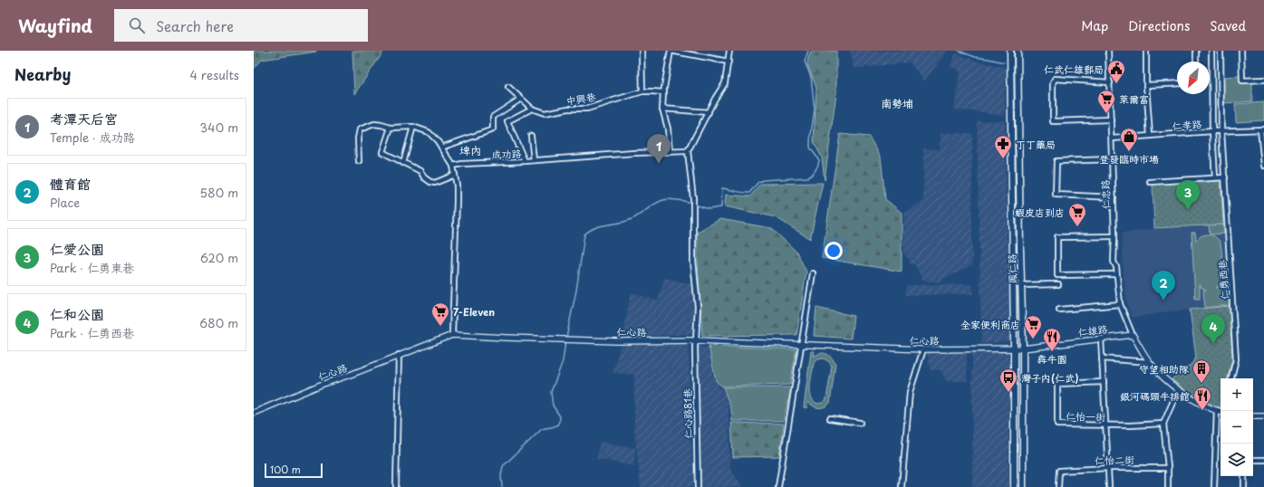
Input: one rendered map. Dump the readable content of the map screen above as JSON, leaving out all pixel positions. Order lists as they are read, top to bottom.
{
  "streets": {
    "main road": ["鳳仁路"],
    "street": [
      "中興巷",
      "仁孝路",
      "成功路",
      "仁忠路",
      "仁勇西巷",
      "仁雄路",
      "仁心路",
      "仁心路81巷",
      "仁怡一街",
      "仁怡二街"
    ]
  },
  "crossings": [
    ["仁孝路", "仁忠路"],
    ["仁孝路", "仁勇西巷"],
    ["仁忠路", "仁雄路"],
    ["鳳仁路", "仁雄路"],
    ["鳳仁路", "仁心路"],
    ["仁雄路", "仁心路"],
    ["仁心路", "仁心路81巷"]
  ],
  "districts": ["南勢埔", "埤内"],
  "places": {
    "public building": ["仁武仁雄郵局"],
    "supermarket": [
      "萊爾富",
      "蝦皮店到店",
      "7-Eleven",
      "全家便利商店"
    ],
    "shop": ["登發臨時市場"],
    "pharmacy": ["丁丁藥局"],
    "restaurant": ["犇牛園", "銀河碼頭牛排館"],
    "building": ["守望相助隊"],
    "bus stop": ["灣子內(仁武)"]
  },
  "scale_bar": "100 m",
  "north": "bottom left",
  "page": {
    "header": "Wayfind",
    "search": "Search here",
    "nav": ["Map", "Directions", "Saved"],
    "heading": ["Nearby", "4 results"],
    "list": [
      {
        "mark": "1",
        "name": "考潭天后宮",
        "note": "Temple · 成功路",
        "value": "340 m"
      },
      {
        "mark": "2",
        "name": "體育館",
        "note": "Place",
        "value": "580 m"
      },
      {
        "mark": "3",
        "name": "仁愛公園",
        "note": "Park · 仁勇東巷",
        "value": "620 m"
      },
      {
        "mark": "4",
        "name": "仁和公園",
        "note": "Park · 仁勇西巷",
        "value": "680 m"
      }
    ],
    "pins": [
      "1",
      "3",
      "2",
      "4"
    ],
    "map_buttons": ["+", "−"],
    "scale": "100 m"
  }
}
